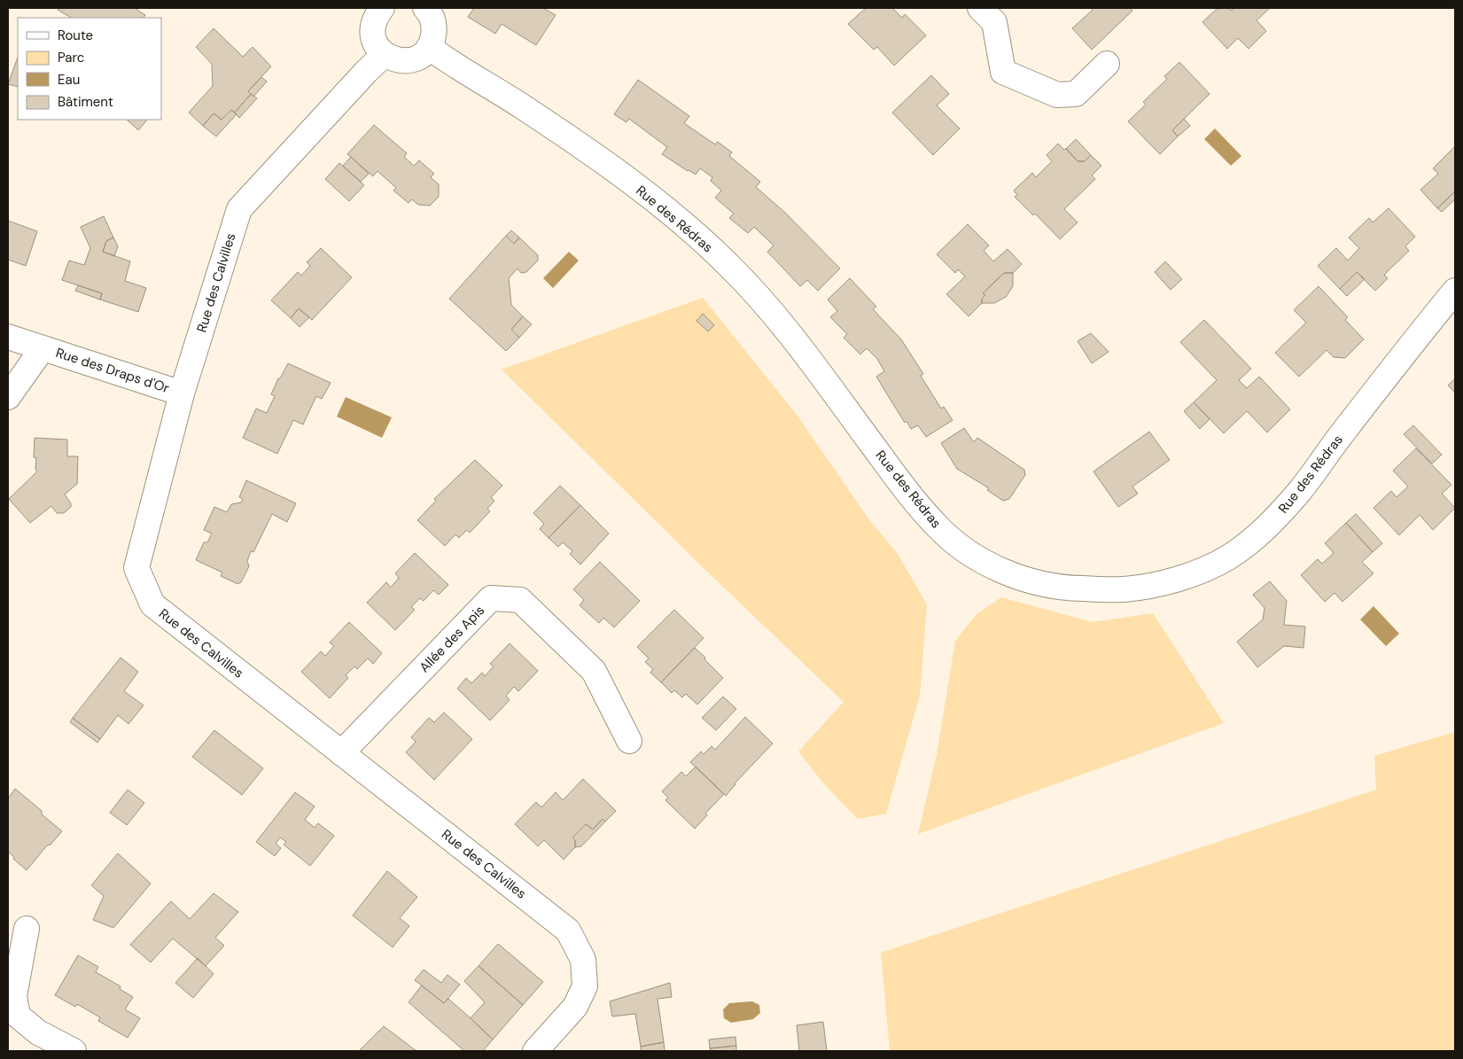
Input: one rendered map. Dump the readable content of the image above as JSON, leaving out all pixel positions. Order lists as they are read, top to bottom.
{
  "streets": {
    "street": [
      "Rue des Rédras",
      "Rue des Calvilles",
      "Rue des Draps d'Or",
      "Allée des Apis"
    ]
  },
  "crossings": [
    ["Rue des Calvilles", "Rue des Draps d'Or"],
    ["Rue des Calvilles", "Allée des Apis"]
  ],
  "legend": [
    "Route",
    "Parc",
    "Eau",
    "Bâtiment"
  ]
}
